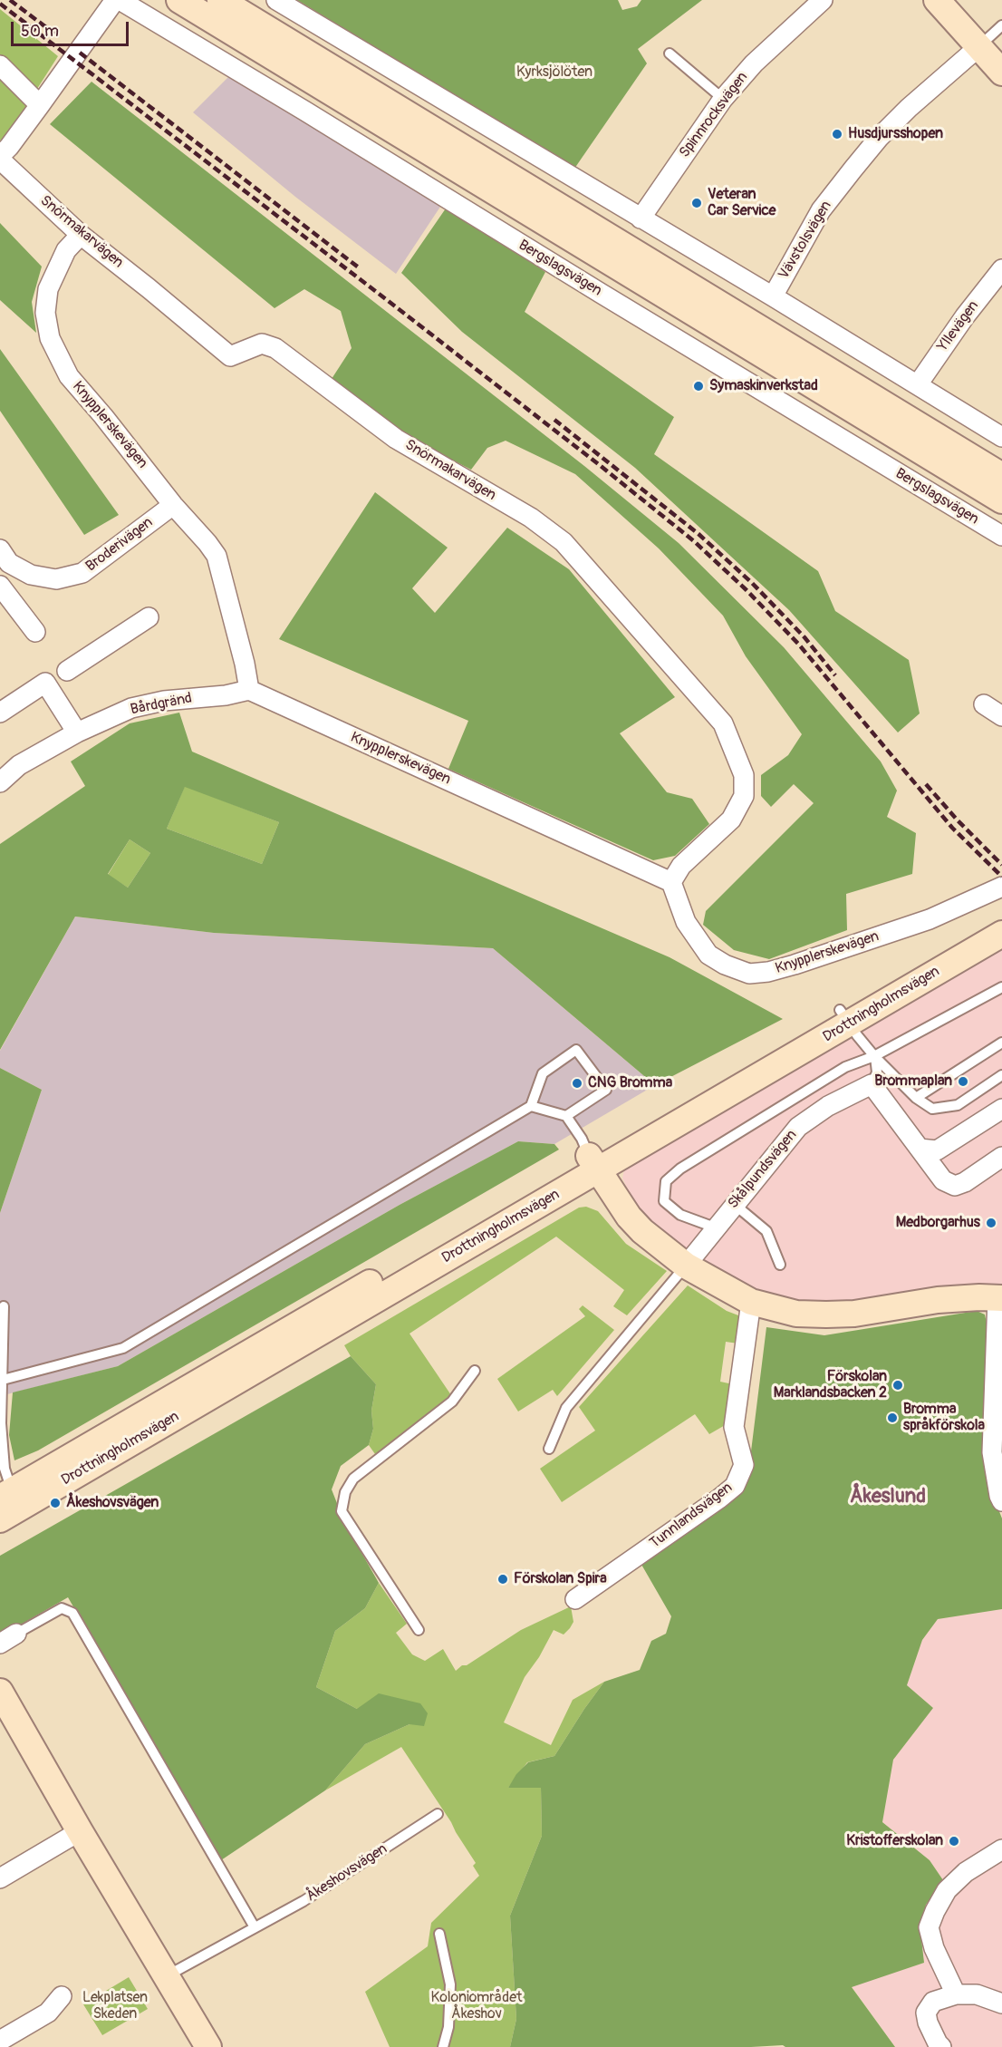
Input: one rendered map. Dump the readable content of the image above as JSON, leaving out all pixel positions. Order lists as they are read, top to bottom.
{
  "streets": {
    "main road": ["Bergslagsvägen", "Drottningholmsvägen"],
    "street": [
      "Spinnrocksvägen",
      "Snörmakarvägen",
      "Vävstolsvägen",
      "Yllevägen",
      "Knypplerskevägen",
      "Broderivägen",
      "Bårdgränd",
      "Skålpundsvägen",
      "Tunnlandsvägen"
    ],
    "lane": ["Åkeshovsvägen"]
  },
  "crossings": [
    ["Snörmakarvägen", "Knypplerskevägen"],
    ["Knypplerskevägen", "Broderivägen"],
    ["Knypplerskevägen", "Bårdgränd"]
  ],
  "districts": ["Åkeslund"],
  "parks": ["Kyrksjölöten", "Lekplatsen Skeden", "Koloniområdet Åkeshov"],
  "places": [
    "Husdjursshopen",
    "Veteran Car Service",
    "Symaskinverkstad",
    "Brommaplan",
    "CNG Bromma",
    "Medborgarhus",
    "Förskolan Marklandsbacken 2",
    "Bromma språkförskola",
    "Åkeshovsvägen",
    "Förskolan Spira",
    "Kristofferskolan"
  ],
  "scale_bar": "50 m"
}
